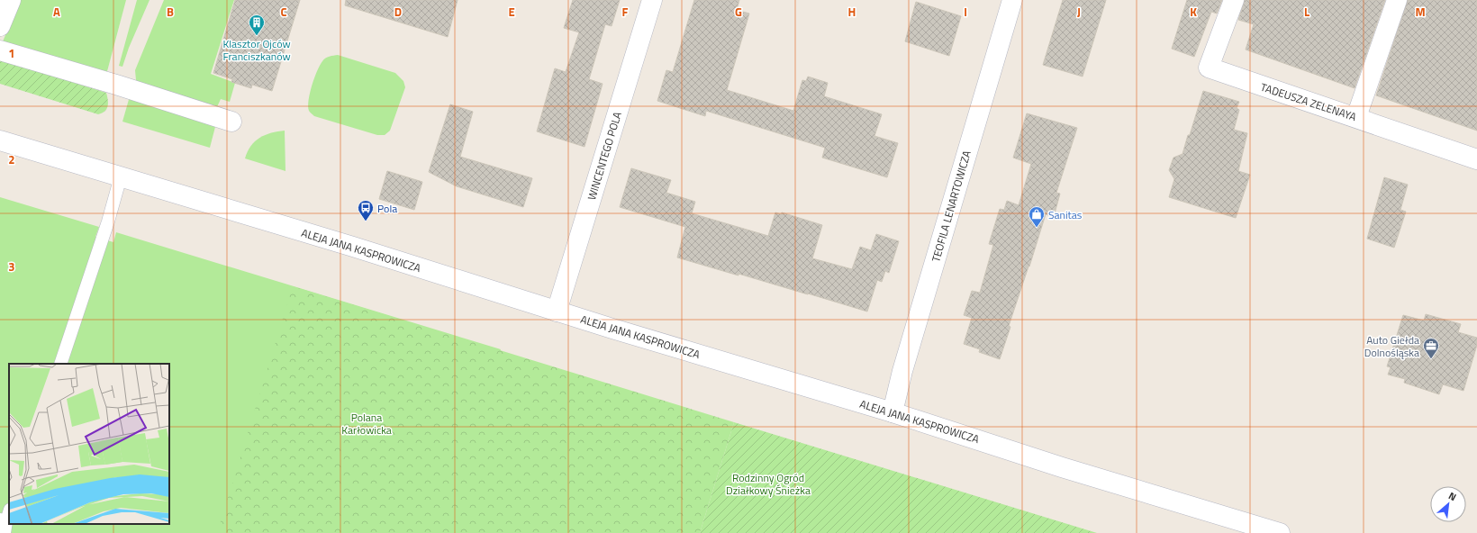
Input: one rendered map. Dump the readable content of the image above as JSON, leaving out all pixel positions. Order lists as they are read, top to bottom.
{
  "streets": {
    "street": [
      "TADEUSZA ZELENAYA",
      "WINCENTEGO POLA",
      "TEOFILA LENARTOWICZA",
      "ALEJA JANA KASPROWICZA"
    ]
  },
  "crossings": [
    ["WINCENTEGO POLA", "ALEJA JANA KASPROWICZA"],
    ["TEOFILA LENARTOWICZA", "ALEJA JANA KASPROWICZA"]
  ],
  "parks": ["Polana Karłowicka", "Rodzinny Ogród Działkowy Śnieżka"],
  "places": {
    "building": ["Klasztor Ojców Franciszkanów"],
    "bus stop": ["Pola"],
    "shop": ["Sanitas"],
    "office": ["Auto Giełda Dolnośląska"]
  },
  "north": "top right",
  "grid": {
    "columns": [
      "A",
      "B",
      "C",
      "D",
      "E",
      "F",
      "G",
      "H",
      "I",
      "J",
      "K",
      "L",
      "M"
    ],
    "rows": ["1", "2", "3"]
  }
}
